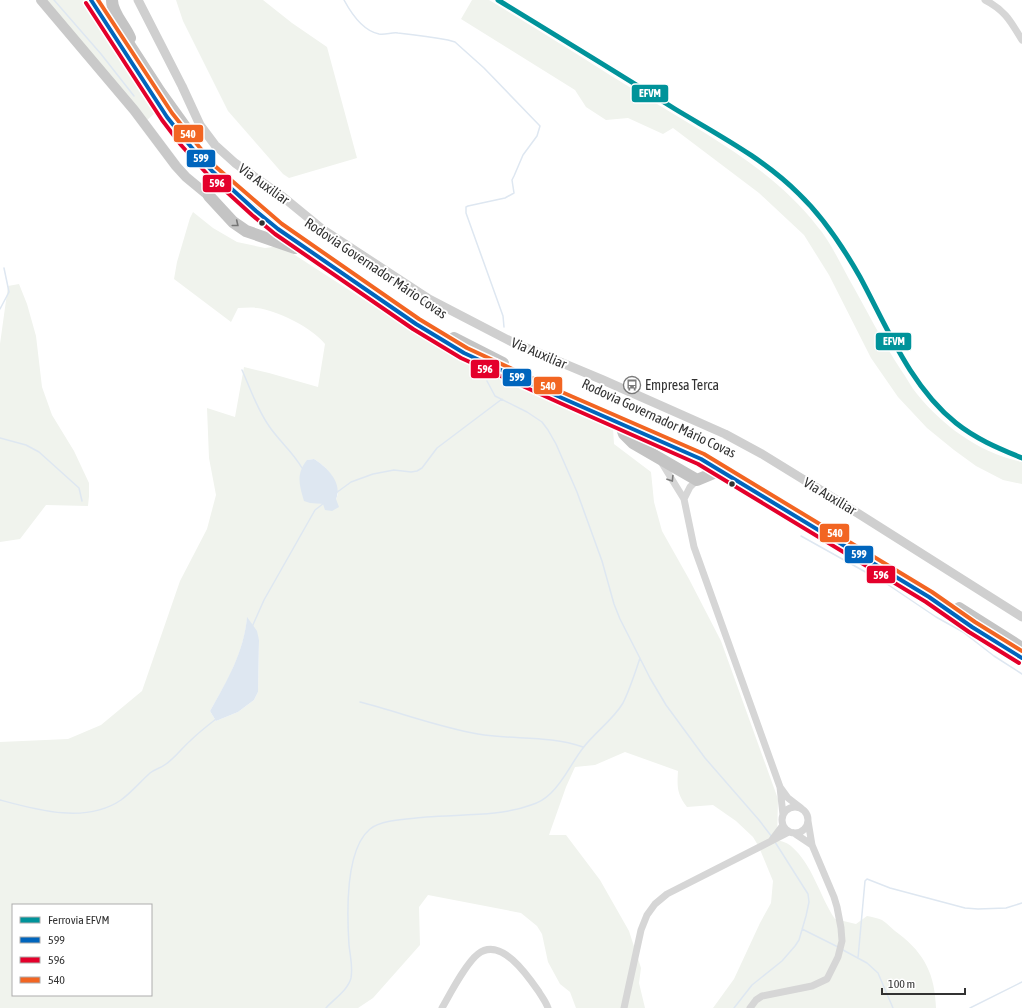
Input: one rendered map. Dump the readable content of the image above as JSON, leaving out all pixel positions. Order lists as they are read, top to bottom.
{
  "streets": {
    "highway": ["Rodovia Governador Mário Covas"],
    "street": ["Via Auxiliar"]
  },
  "places": {
    "bus stop": ["Empresa Terca"]
  },
  "lines": [
    "rail line EFVM",
    "transit line 599",
    "transit line 540",
    "transit line 596"
  ],
  "legend": [
    "Ferrovia EFVM",
    "599",
    "596",
    "540"
  ],
  "scale_bar": "100 m"
}
